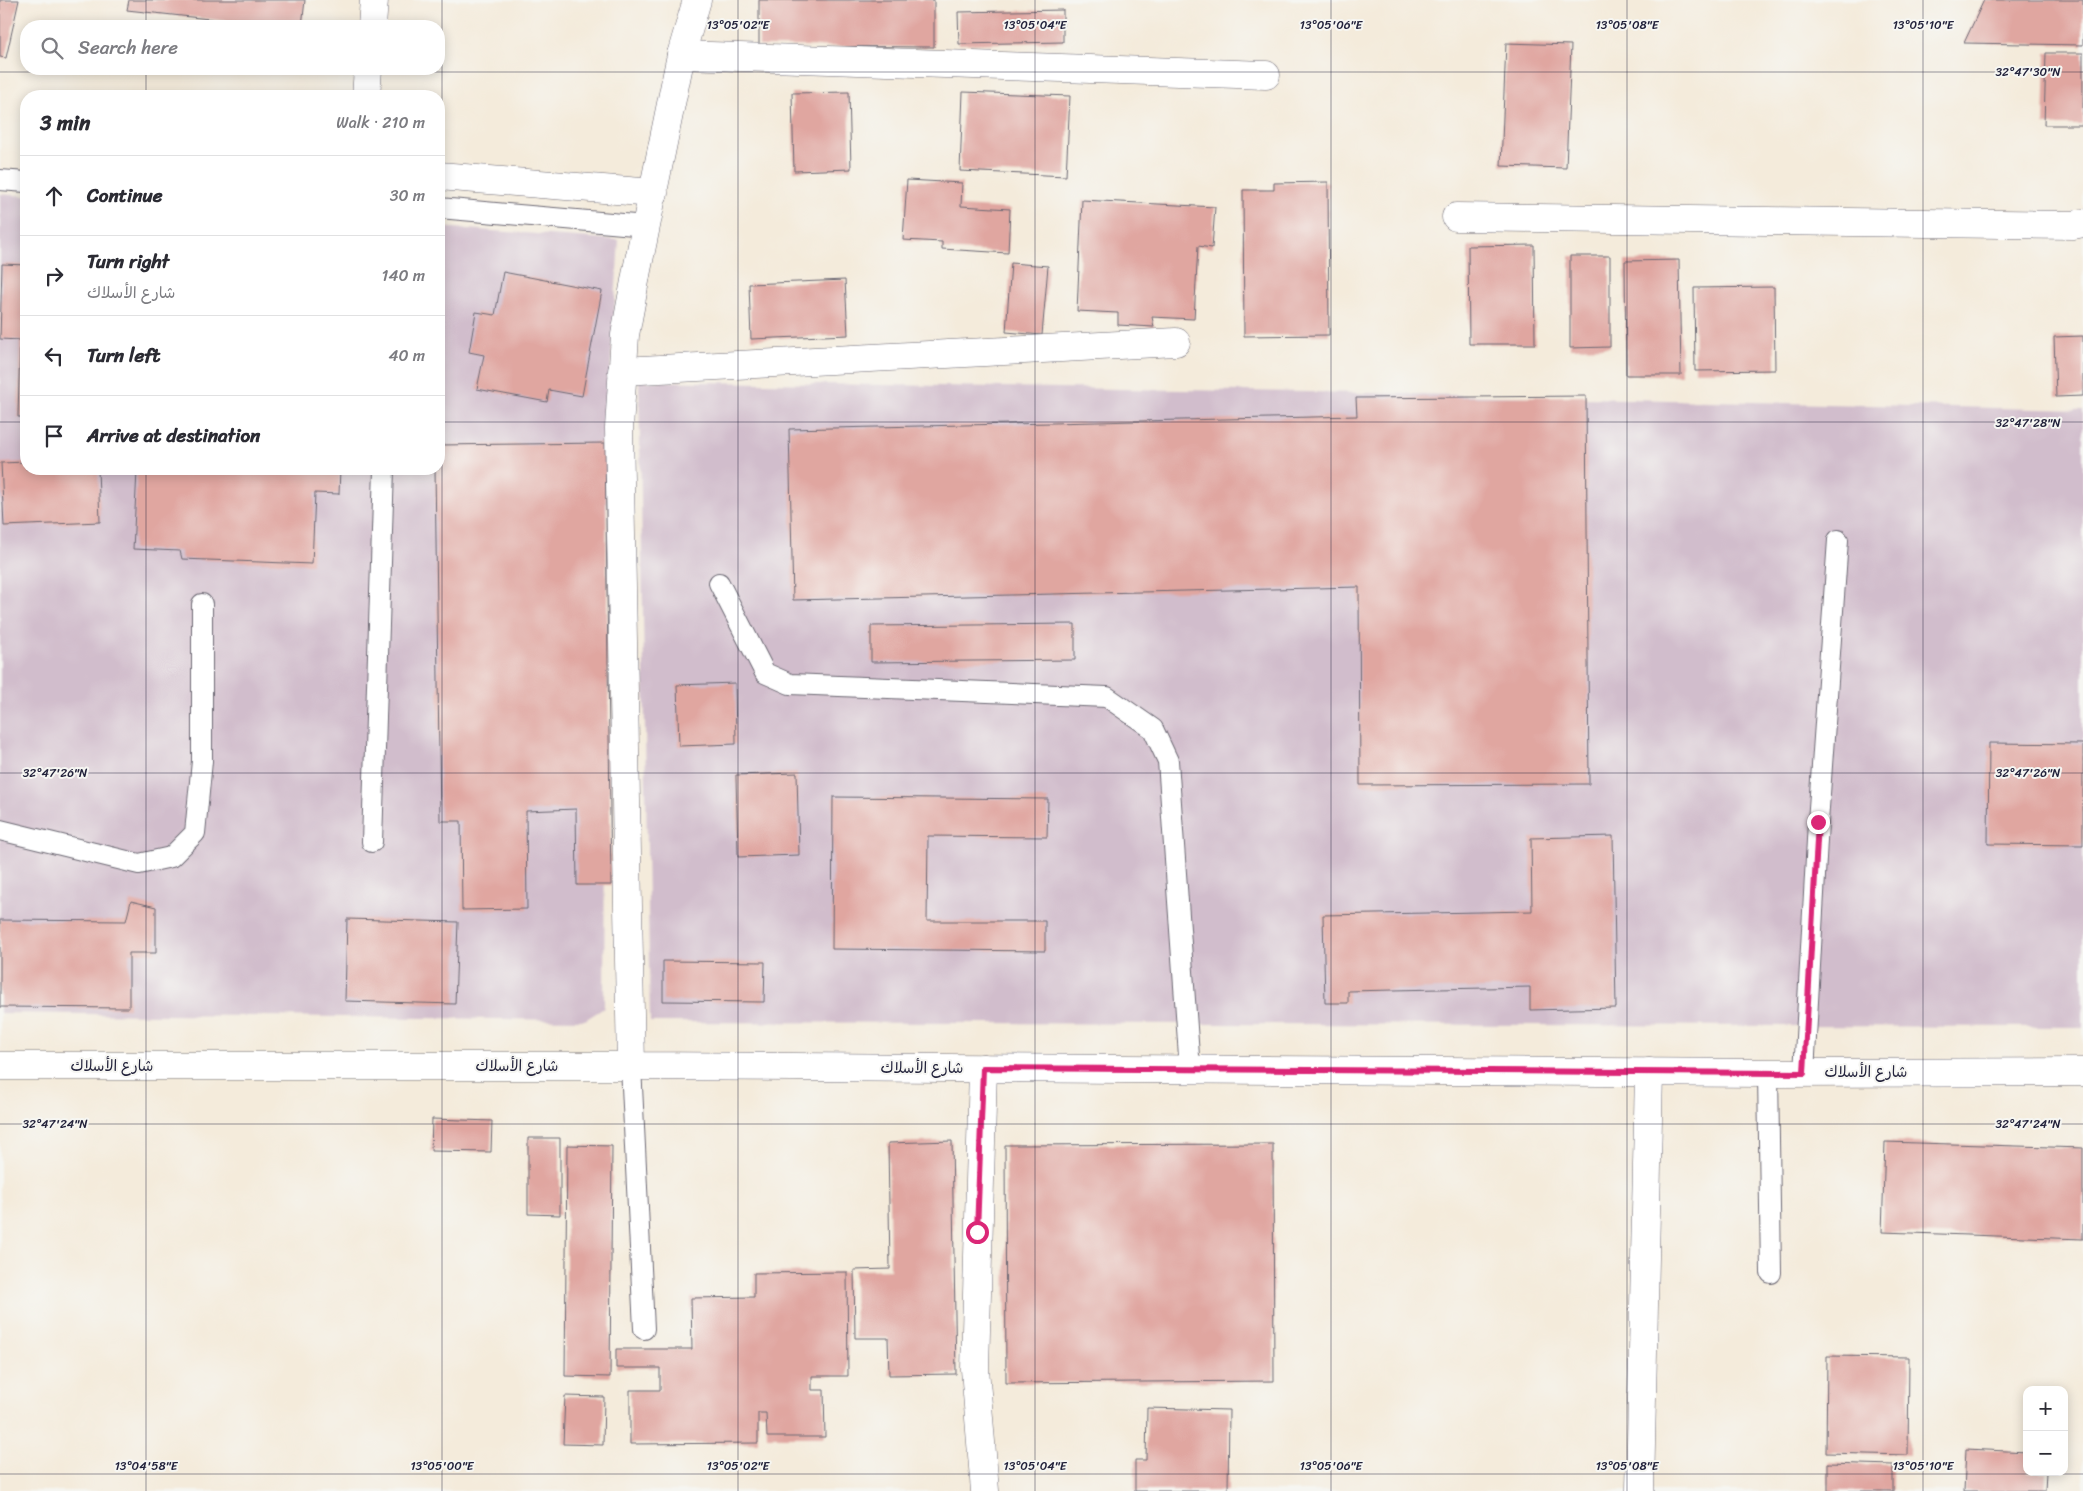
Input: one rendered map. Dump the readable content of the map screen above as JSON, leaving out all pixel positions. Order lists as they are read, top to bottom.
{
  "streets": {
    "street": ["شارع الأسلاك"]
  },
  "page": {
    "search": "Search here",
    "heading": ["3 min", "Walk · 210 m"],
    "list": [
      ["Continue", "30 m"],
      ["Turn right", "شارع الأسلاك", "140 m"],
      ["Turn left", "40 m"],
      "Arrive at destination"
    ],
    "map_buttons": ["+", "−"]
  },
  "coordinates": [
    "13°05'02\"E",
    "13°05'04\"E",
    "13°05'06\"E",
    "13°05'08\"E",
    "13°05'10\"E",
    "32°47'30\"N",
    "32°47'28\"N",
    "32°47'26\"N",
    "32°47'24\"N",
    "13°04'58\"E",
    "13°05'00\"E"
  ]
}
